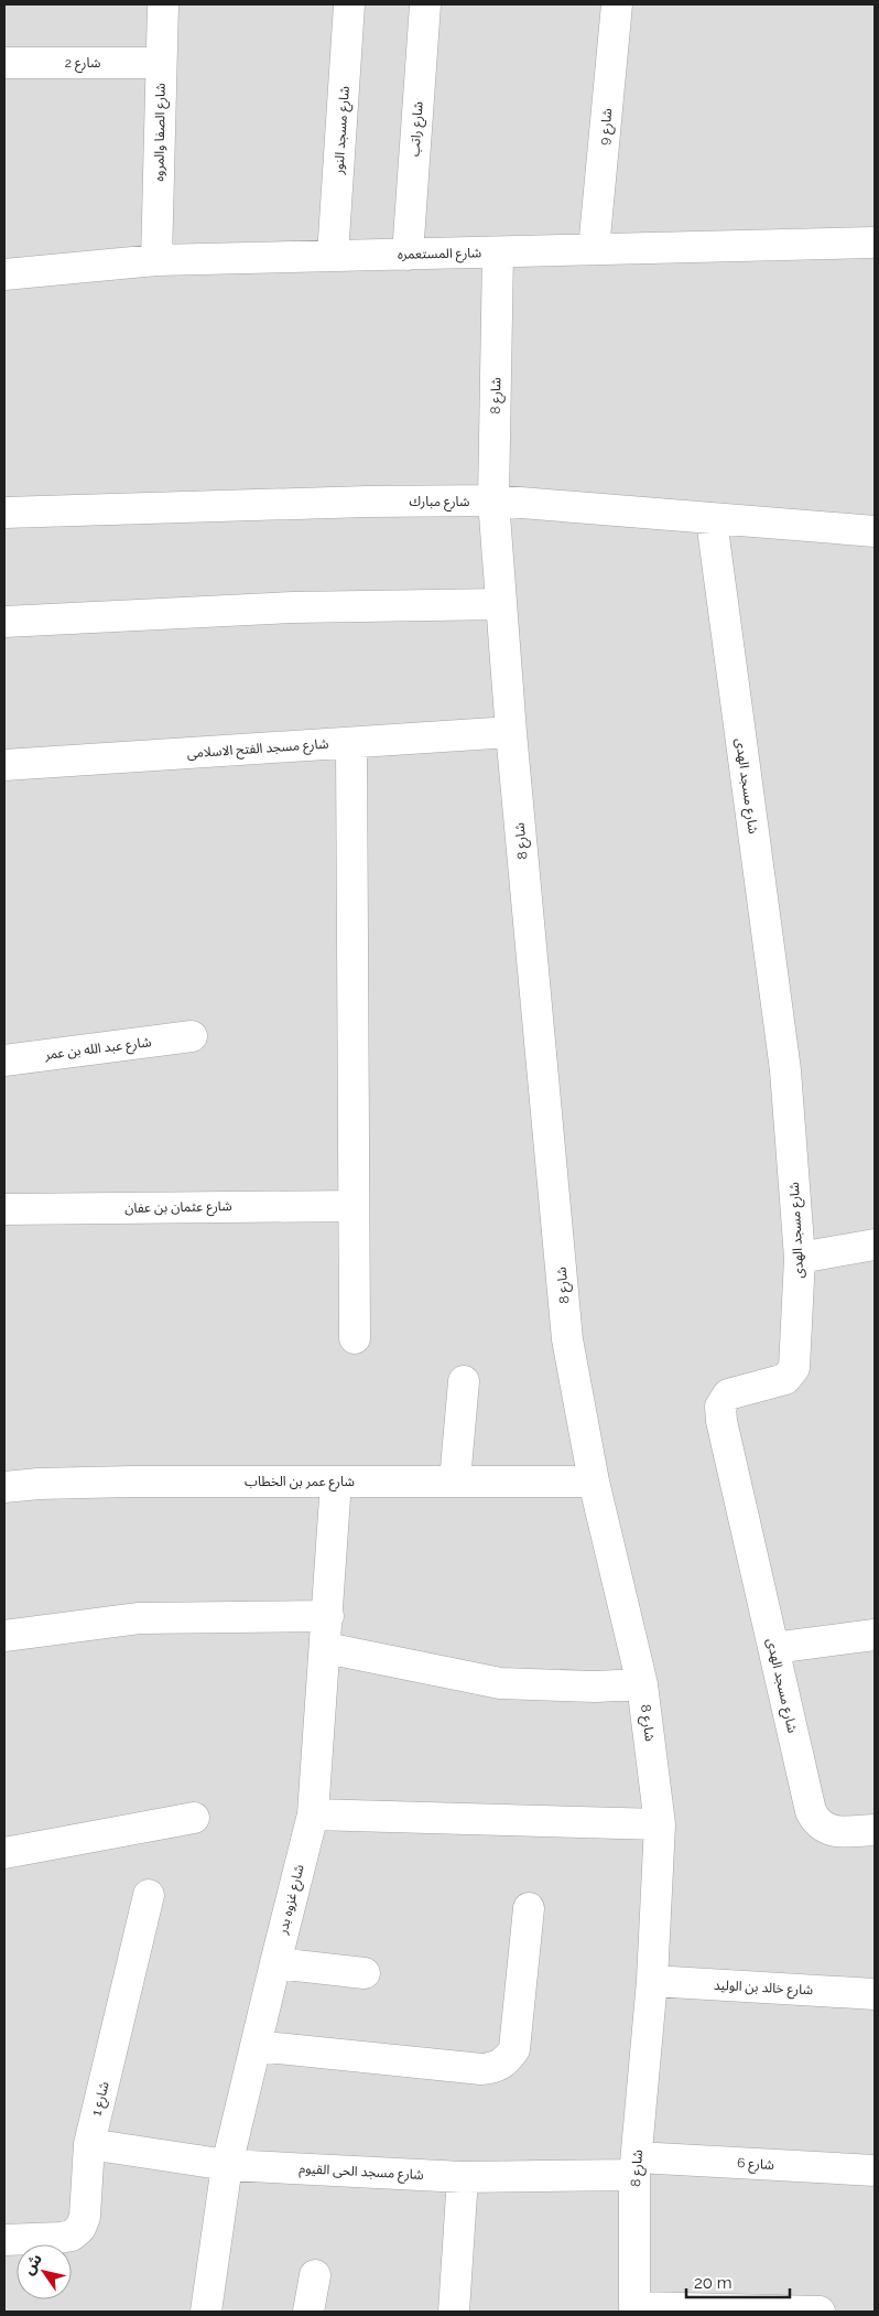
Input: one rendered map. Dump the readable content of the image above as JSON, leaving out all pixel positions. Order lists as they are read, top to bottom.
{
  "streets": {
    "street": [
      "شارع 2",
      "شارع 9",
      "شارع راتب",
      "شارع مسجد النور",
      "شارع الصفا والمروه",
      "شارع المستعمره",
      "شارع 8",
      "شارع مبارك",
      "شارع مسجد الفتح الاسلامى",
      "شارع مسجد الهدى",
      "شارع عبد الله بن عمر",
      "شارع عثمان بن عفان",
      "شارع عمر بن الخطاب",
      "شارع غزوه بدر",
      "شارع خالد بن الوليد",
      "شارع 1",
      "شارع 6",
      "شارع مسجد الحى القيوم"
    ]
  },
  "crossings": [
    ["شارع 2", "شارع الصفا والمروه"],
    ["شارع 9", "شارع المستعمره"],
    ["شارع راتب", "شارع المستعمره"],
    ["شارع مسجد النور", "شارع المستعمره"],
    ["شارع الصفا والمروه", "شارع المستعمره"],
    ["شارع المستعمره", "شارع 8"],
    ["شارع 8", "شارع مبارك"],
    ["شارع 8", "شارع مسجد الفتح الاسلامى"],
    ["شارع 8", "شارع عمر بن الخطاب"],
    ["شارع 8", "شارع خالد بن الوليد"],
    ["شارع 8", "شارع 6"],
    ["شارع 8", "شارع مسجد الحى القيوم"],
    ["شارع مبارك", "شارع مسجد الهدى"],
    ["شارع عمر بن الخطاب", "شارع غزوه بدر"],
    ["شارع غزوه بدر", "شارع مسجد الحى القيوم"],
    ["شارع 1", "شارع مسجد الحى القيوم"],
    ["شارع 6", "شارع مسجد الحى القيوم"]
  ],
  "scale_bar": "20 m",
  "north": "top left"
}
